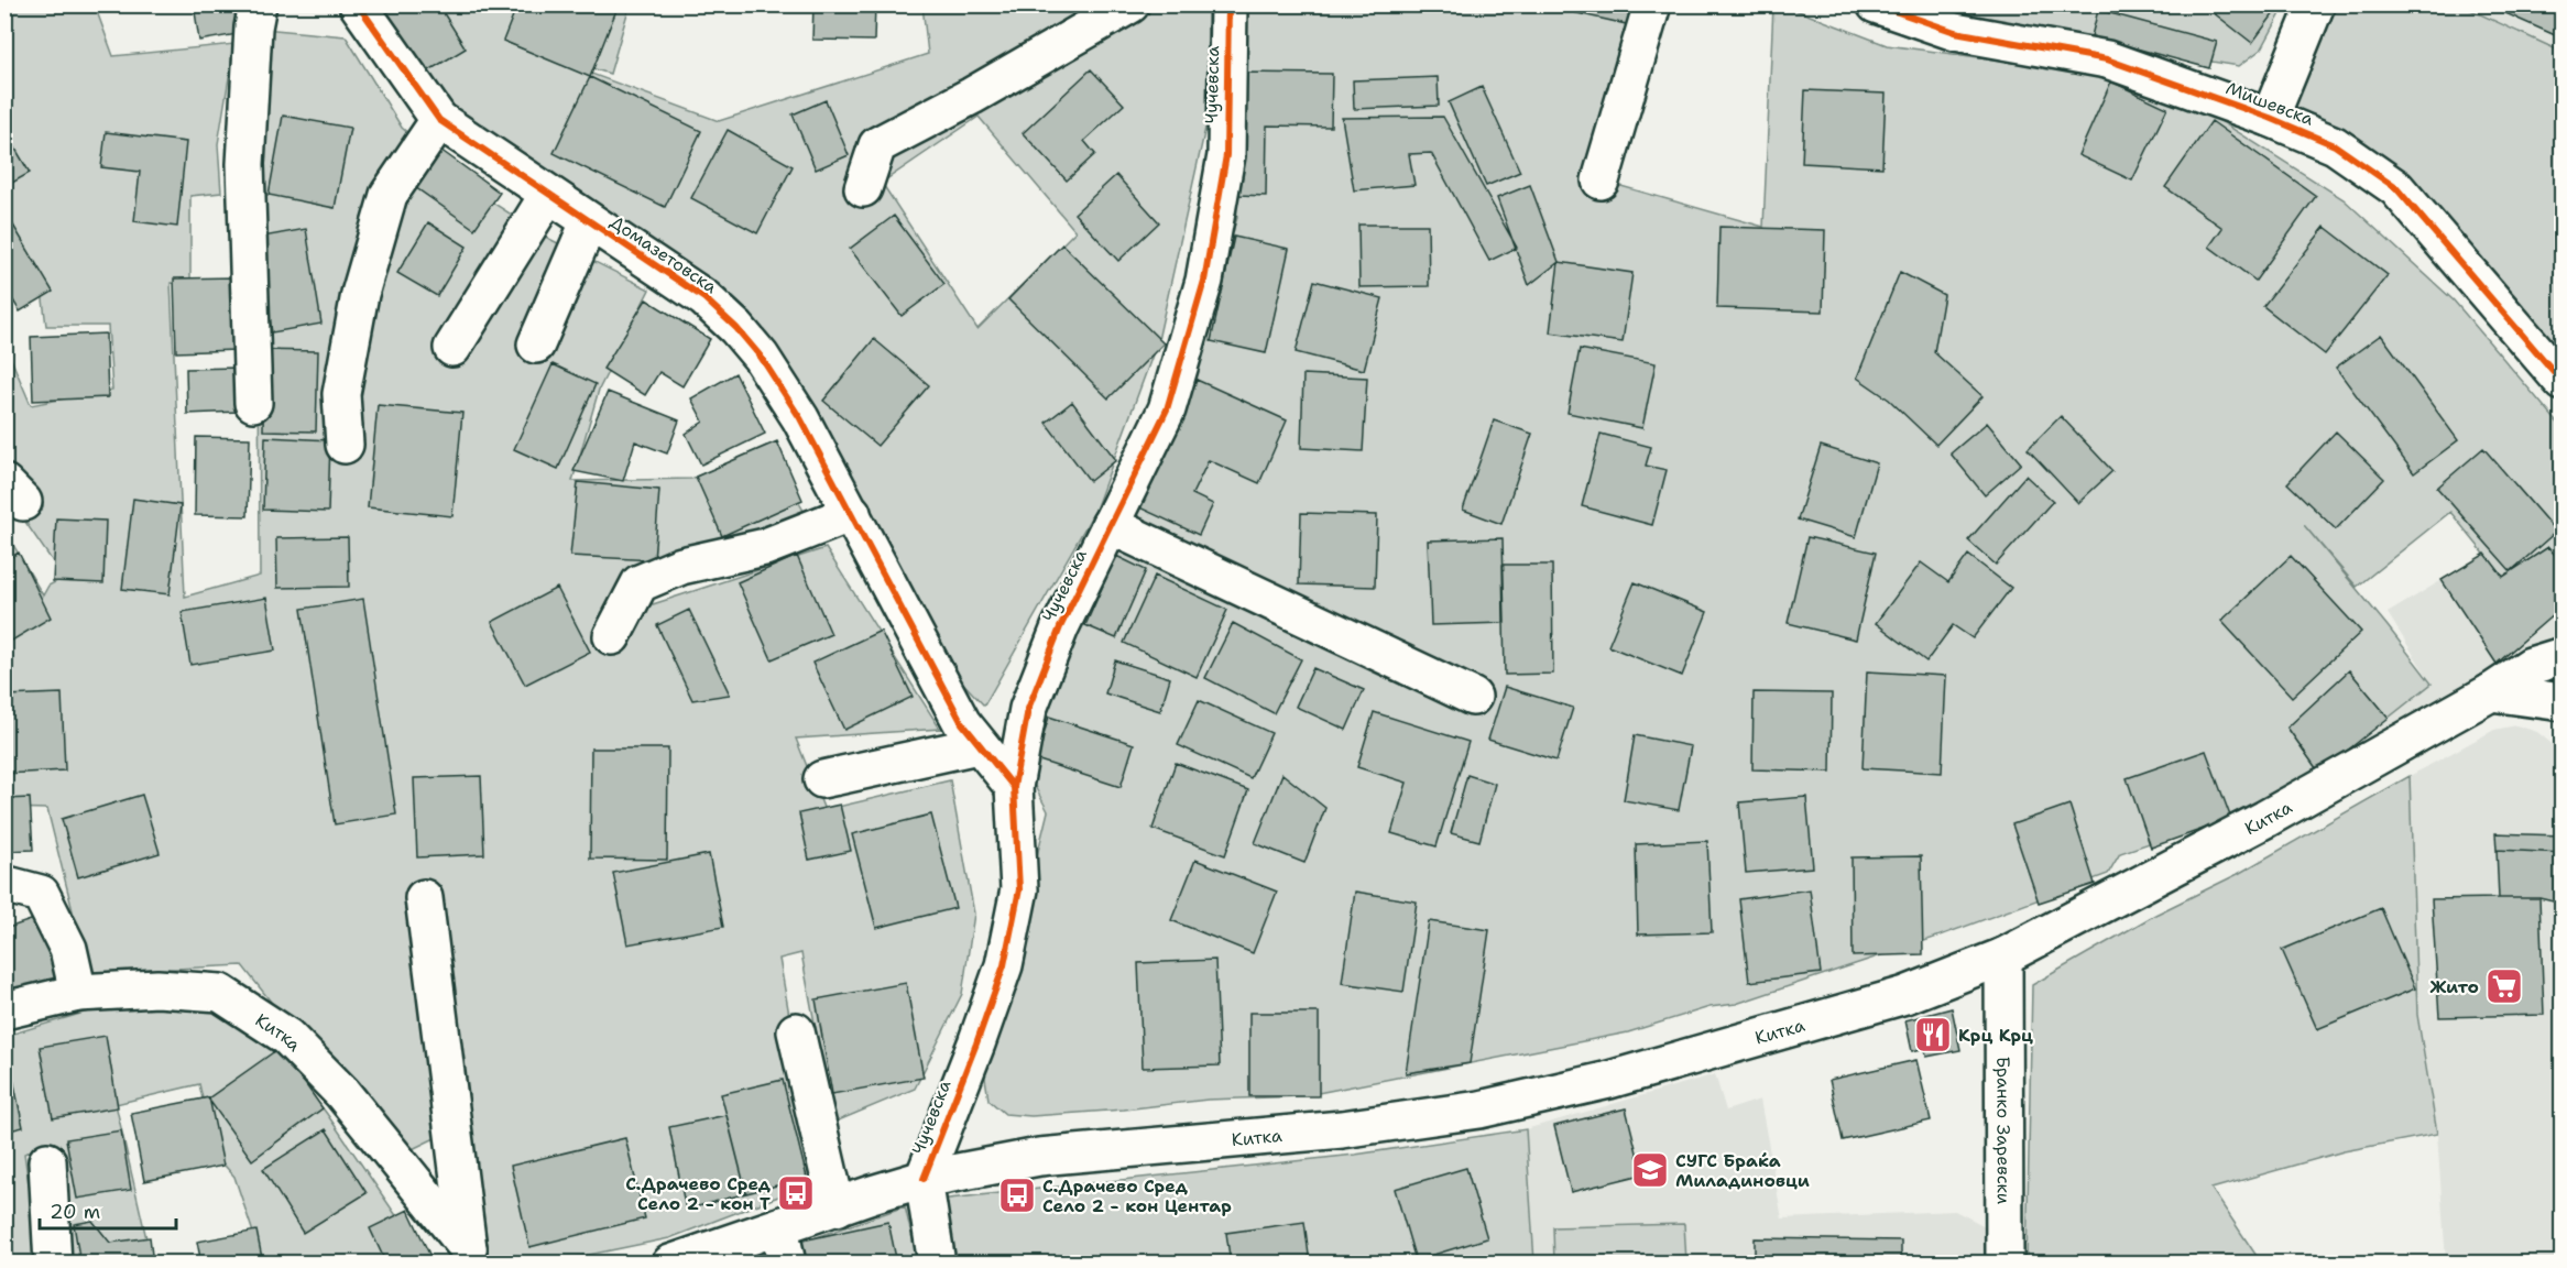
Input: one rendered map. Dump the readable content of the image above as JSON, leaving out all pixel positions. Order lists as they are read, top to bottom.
{
  "streets": {
    "street": [
      "Чучевска",
      "Мишевска",
      "Домазетовска",
      "Китка",
      "Бранко Заревски"
    ]
  },
  "crossings": [
    ["Чучевска", "Домазетовска"],
    ["Чучевска", "Китка"],
    ["Китка", "Бранко Заревски"]
  ],
  "places": {
    "supermarket": ["Жито"],
    "restaurant": ["Крц Крц"],
    "school or university": ["СУГС Браќа Миладиновци"],
    "bus stop": ["С.Драчево Сред Село 2 - кон T", "С.Драчево Сред Село 2 - кон Центар"]
  },
  "scale_bar": "20 m"
}
